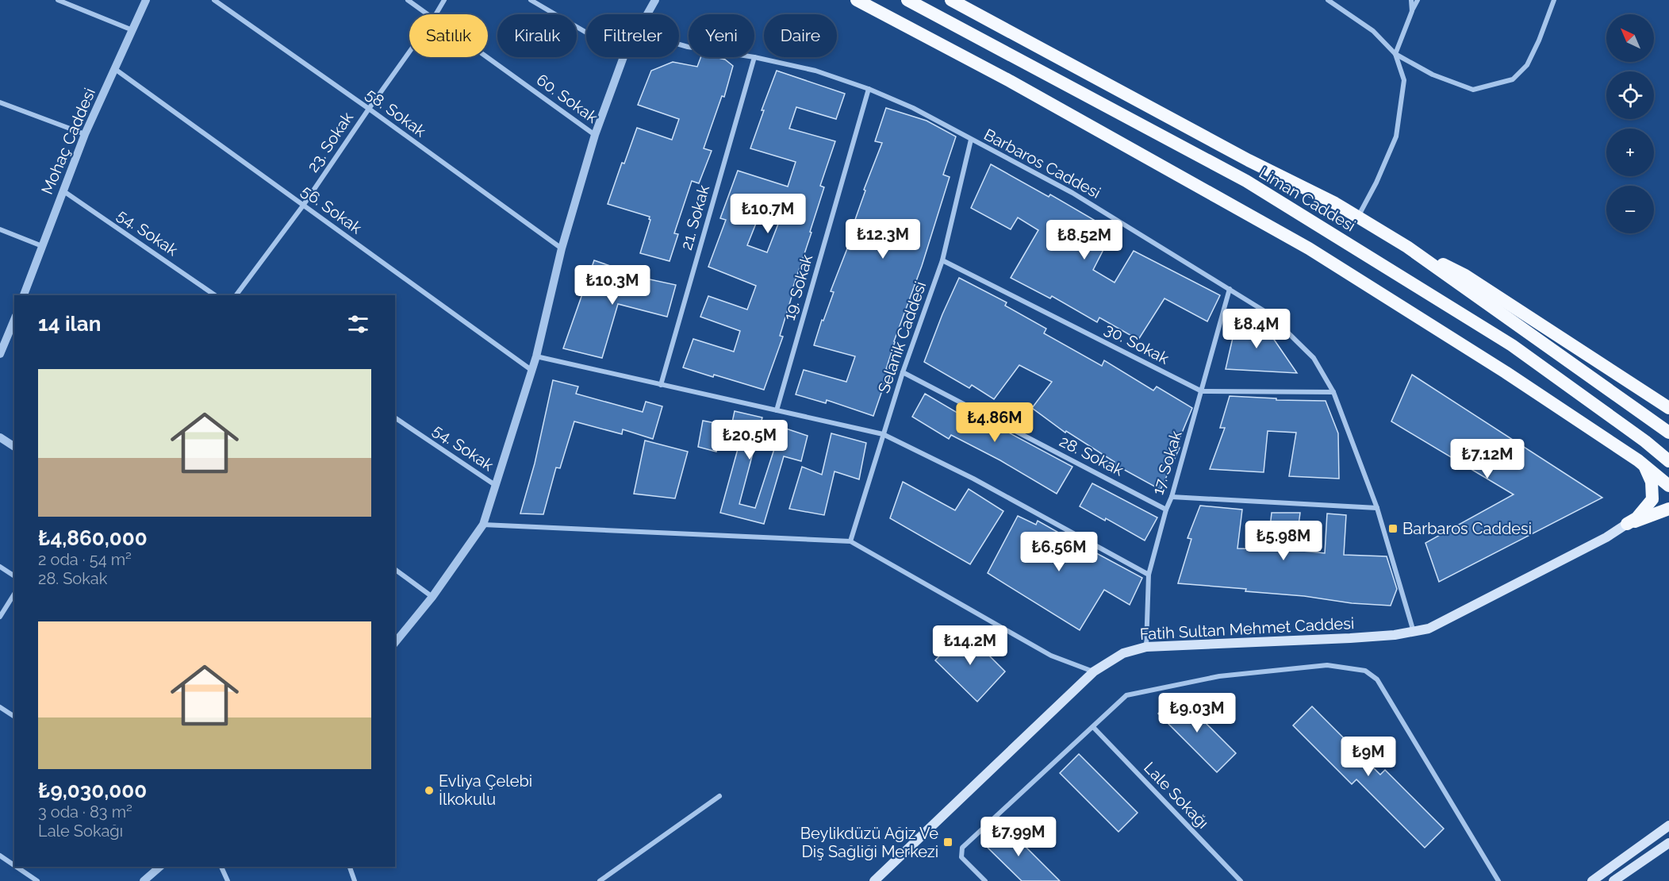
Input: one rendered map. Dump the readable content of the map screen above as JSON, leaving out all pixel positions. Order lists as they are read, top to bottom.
{
  "streets": {
    "highway": ["Liman Caddesi"],
    "main road": ["Fatih Sultan Mehmet Caddesi"],
    "street": [
      "60. Sokak",
      "58. Sokak",
      "Mohaç Caddesi",
      "23. Sokak",
      "Barbaros Caddesi",
      "56. Sokak",
      "21. Sokak",
      "54. Sokak",
      "19. Sokak",
      "Selanik Caddesi",
      "30. Sokak",
      "28. Sokak",
      "17. Sokak",
      "Lale Sokağı"
    ]
  },
  "crossings": [
    ["58. Sokak", "23. Sokak"],
    ["Mohaç Caddesi", "56. Sokak"],
    ["Mohaç Caddesi", "54. Sokak"],
    ["23. Sokak", "56. Sokak"],
    ["Barbaros Caddesi", "21. Sokak"],
    ["Barbaros Caddesi", "19. Sokak"],
    ["Barbaros Caddesi", "Selanik Caddesi"],
    ["Barbaros Caddesi", "30. Sokak"],
    ["Barbaros Caddesi", "17. Sokak"],
    ["Barbaros Caddesi", "Fatih Sultan Mehmet Caddesi"],
    ["Selanik Caddesi", "30. Sokak"],
    ["Selanik Caddesi", "28. Sokak"],
    ["30. Sokak", "17. Sokak"],
    ["28. Sokak", "17. Sokak"],
    ["17. Sokak", "Fatih Sultan Mehmet Caddesi"]
  ],
  "places": {
    "transit": ["Barbaros Caddesi", "Beylikdüzü Ağiz Ve Diş Sağliği Merkezi"],
    "other": ["Evliya Çelebi İlkokulu"]
  },
  "north": "top left",
  "page": {
    "map_buttons": ["+", "−"],
    "chip": [
      "Satılık",
      "Kiralık",
      "Filtreler",
      "Yeni",
      "Daire"
    ],
    "price": [
      "₺10.7M",
      "₺12.3M",
      "₺8.52M",
      "₺10.3M",
      "₺8.4M",
      "₺4.86M",
      "₺20.5M",
      "₺7.12M",
      "₺5.98M",
      "₺6.56M",
      "₺14.2M",
      "₺9.03M",
      "₺9M",
      "₺7.99M"
    ],
    "heading": "14 ilan",
    "list": [
      {
        "name": "₺4,860,000",
        "note": "2 oda · 54 m² · 28. Sokak"
      },
      {
        "name": "₺9,030,000",
        "note": "3 oda · 83 m² · Lale Sokağı"
      }
    ]
  }
}
